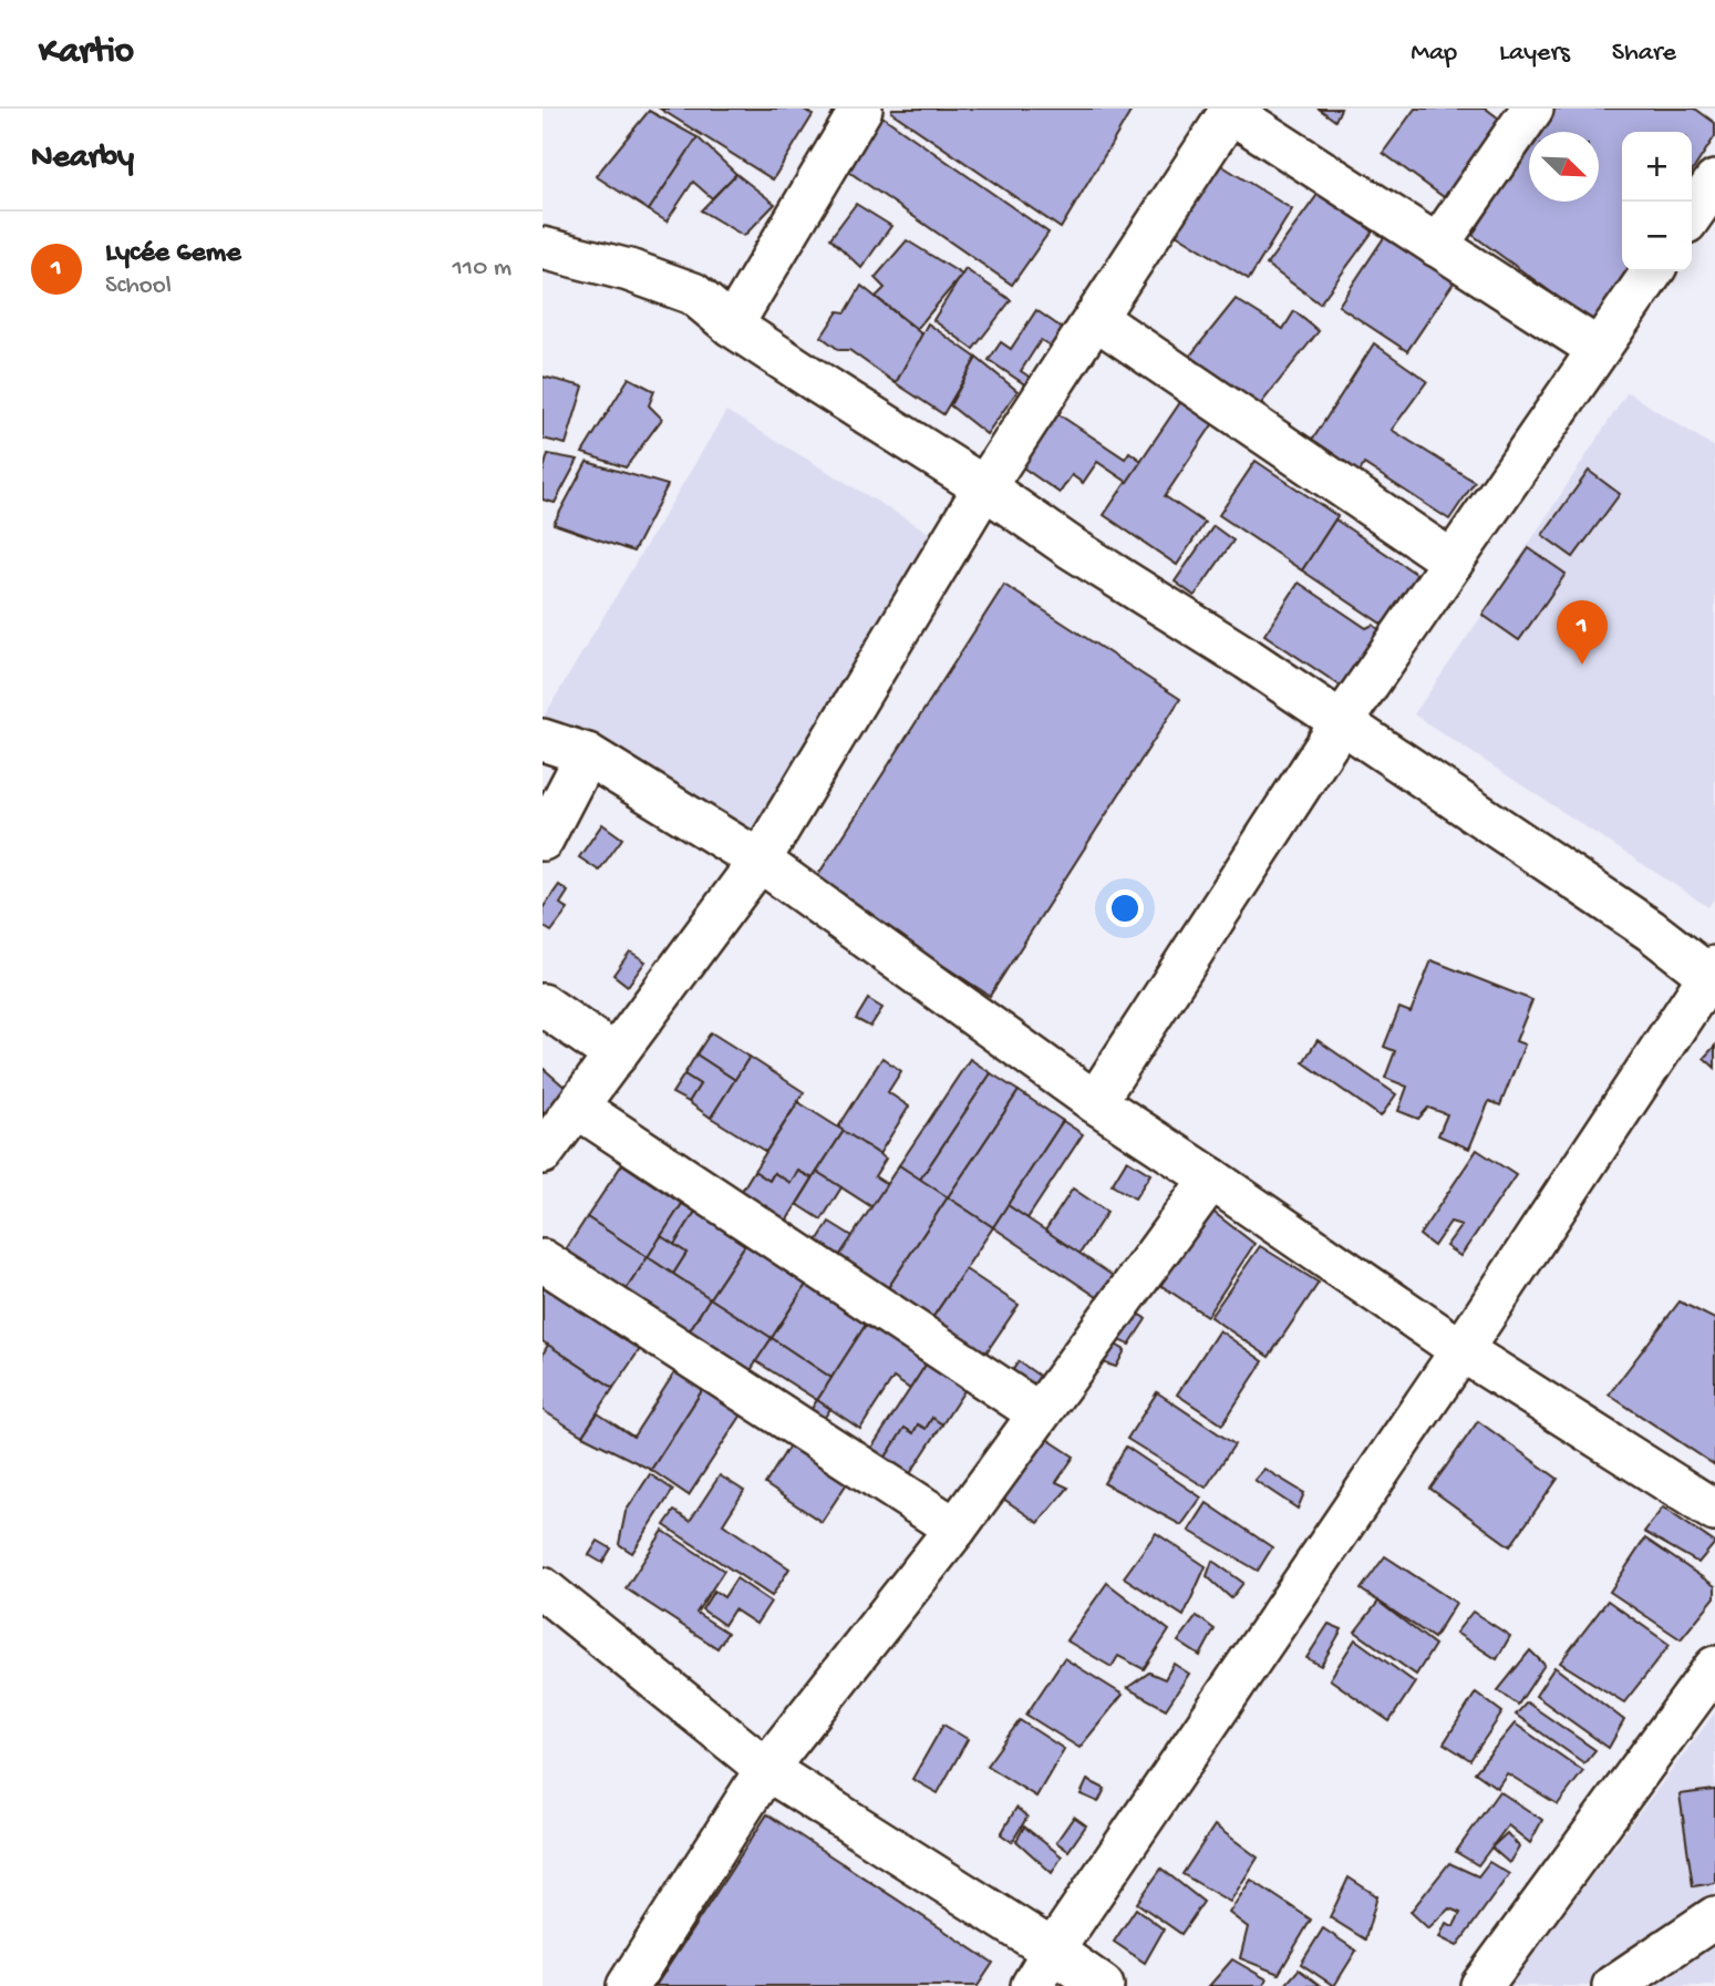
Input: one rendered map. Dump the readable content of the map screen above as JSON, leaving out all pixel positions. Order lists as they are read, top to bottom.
{
  "north": "bottom right",
  "page": {
    "header": "Kartio",
    "nav": ["Map", "Layers", "Share"],
    "heading": "Nearby",
    "map_buttons": ["+", "−"],
    "list": [
      {
        "mark": "1",
        "name": "Lycée 6eme",
        "note": "School",
        "value": "110 m"
      }
    ],
    "pins": "1"
  }
}
